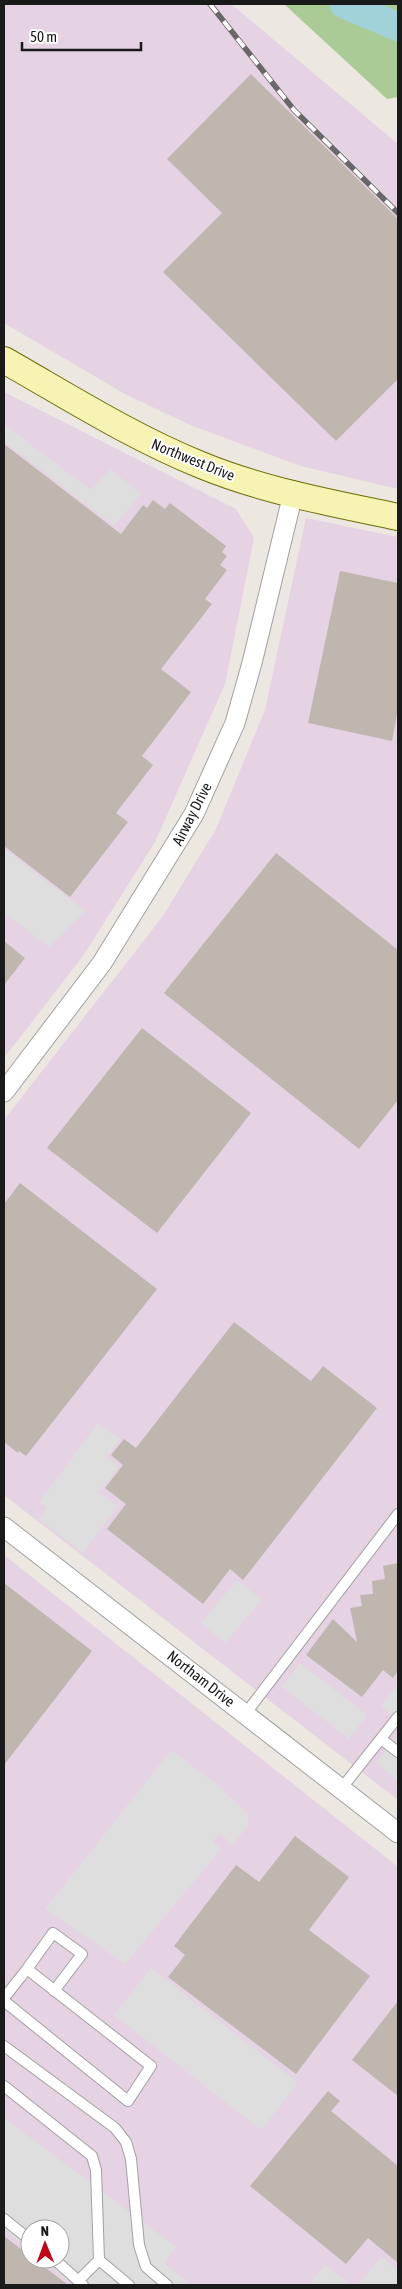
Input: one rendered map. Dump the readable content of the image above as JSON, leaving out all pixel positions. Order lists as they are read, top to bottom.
{
  "streets": {
    "street": ["Northwest Drive", "Airway Drive", "Northam Drive"]
  },
  "crossings": [
    ["Northwest Drive", "Airway Drive"]
  ],
  "scale_bar": "50 m",
  "north": "top"
}
